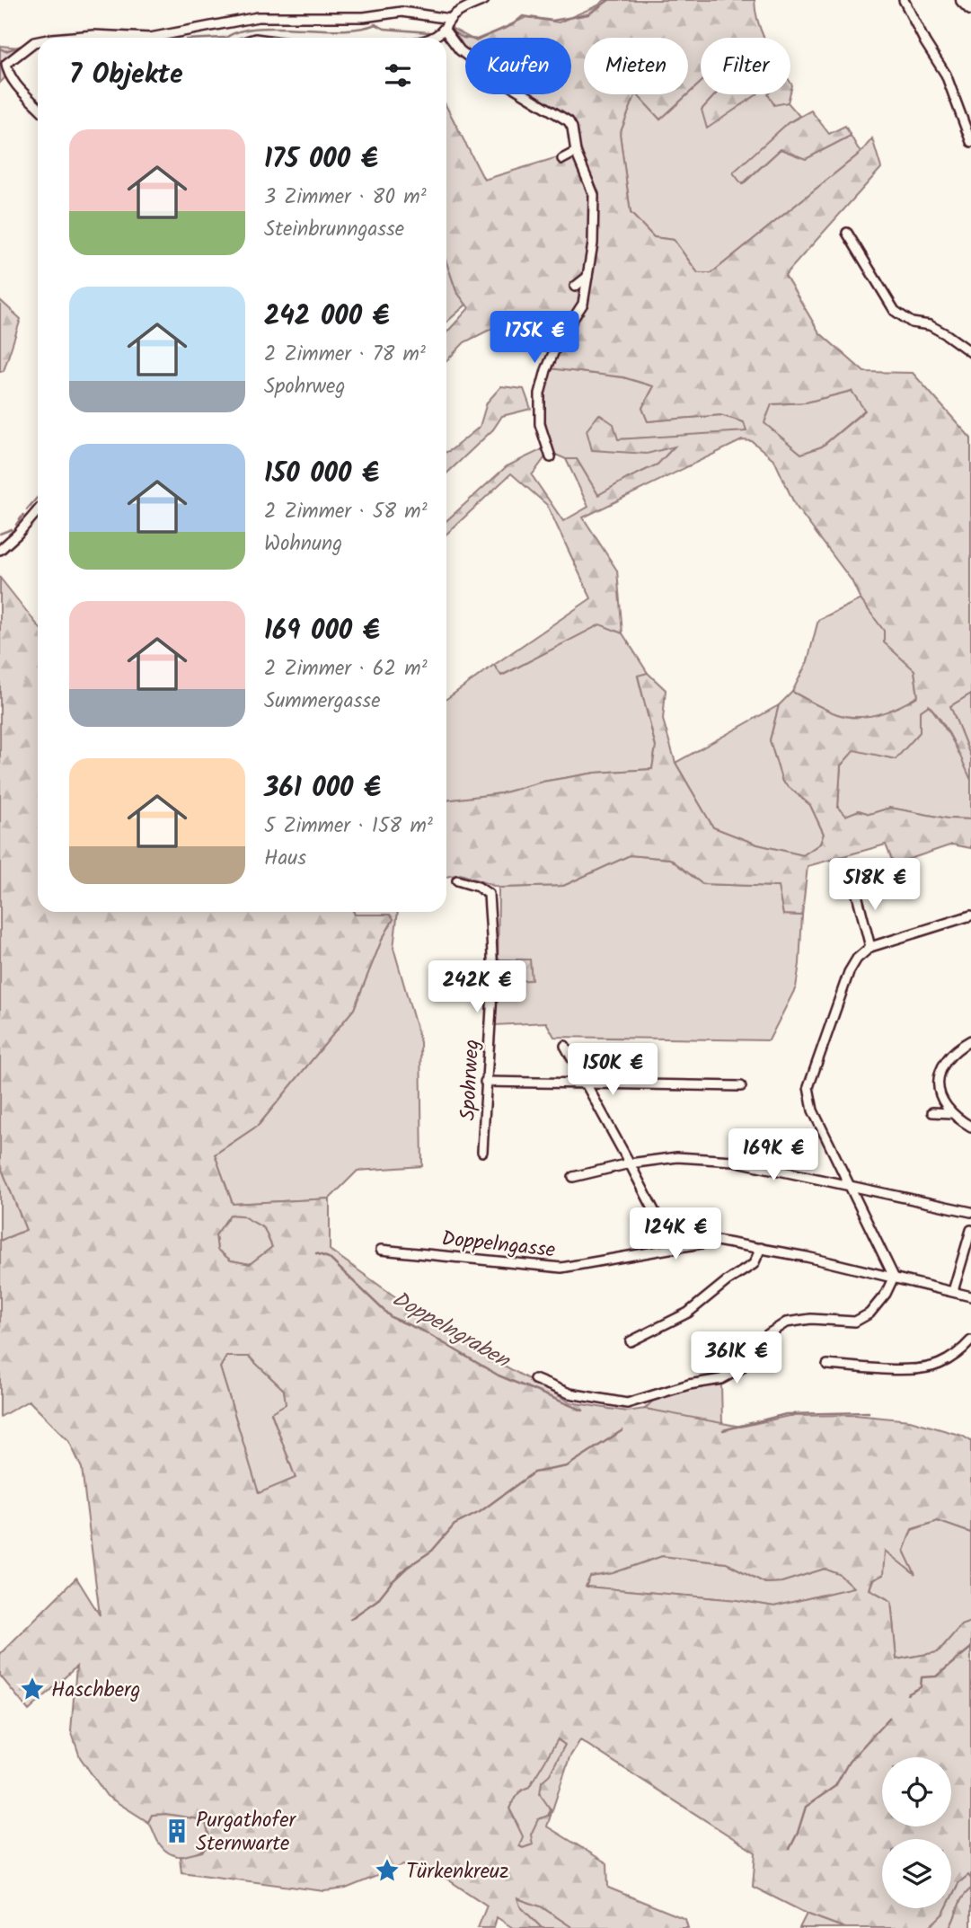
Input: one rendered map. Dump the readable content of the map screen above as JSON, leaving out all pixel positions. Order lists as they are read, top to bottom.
{
  "streets": {
    "street": ["Spohrweg", "Doppelngasse"]
  },
  "water": ["Doppelngraben"],
  "places": {
    "place": ["Haschberg", "Türkenkreuz"],
    "building": ["Purgathofer Sternwarte"]
  },
  "page": {
    "chip": ["Kaufen", "Mieten", "Filter"],
    "heading": "7 Objekte",
    "list": [
      {
        "name": "175 000 €",
        "note": "3 Zimmer · 80 m² · Steinbrunngasse"
      },
      {
        "name": "242 000 €",
        "note": "2 Zimmer · 78 m² · Spohrweg"
      },
      {
        "name": "150 000 €",
        "note": "2 Zimmer · 58 m² · Wohnung"
      },
      {
        "name": "169 000 €",
        "note": "2 Zimmer · 62 m² · Summergasse"
      },
      {
        "name": "361 000 €",
        "note": "5 Zimmer · 158 m² · Haus"
      }
    ],
    "price": [
      "175K €",
      "518K €",
      "242K €",
      "150K €",
      "169K €",
      "124K €",
      "361K €"
    ]
  }
}
